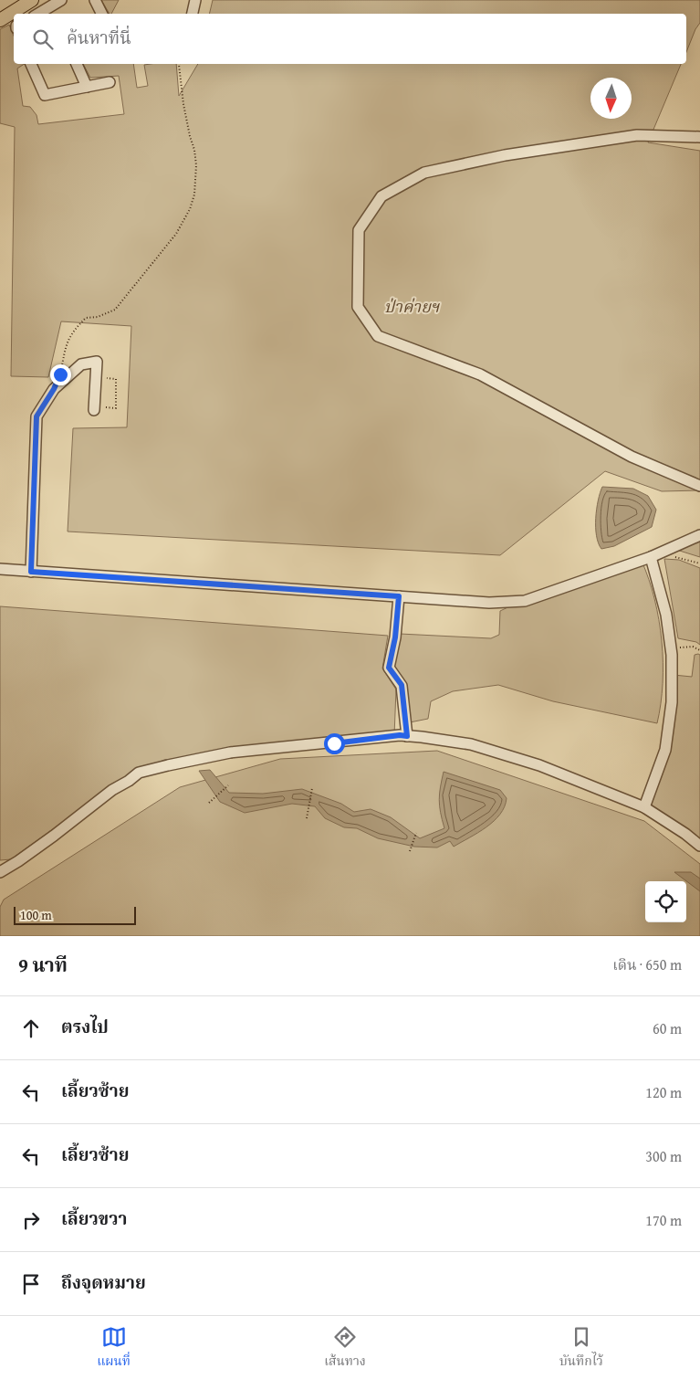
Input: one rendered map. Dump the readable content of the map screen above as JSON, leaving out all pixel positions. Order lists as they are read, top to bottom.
{
  "parks": ["ป่าค่ายฯ"],
  "scale_bar": "100 m",
  "north": "bottom",
  "page": {
    "search": "ค้นหาที่นี่",
    "scale": "100 m",
    "heading": ["9 นาที", "เดิน · 650 m"],
    "list": [
      ["ตรงไป", "60 m"],
      ["เลี้ยวซ้าย", "120 m"],
      ["เลี้ยวซ้าย", "300 m"],
      ["เลี้ยวขวา", "170 m"],
      "ถึงจุดหมาย"
    ],
    "nav": ["แผนที่", "เส้นทาง", "บันทึกไว้"]
  }
}
